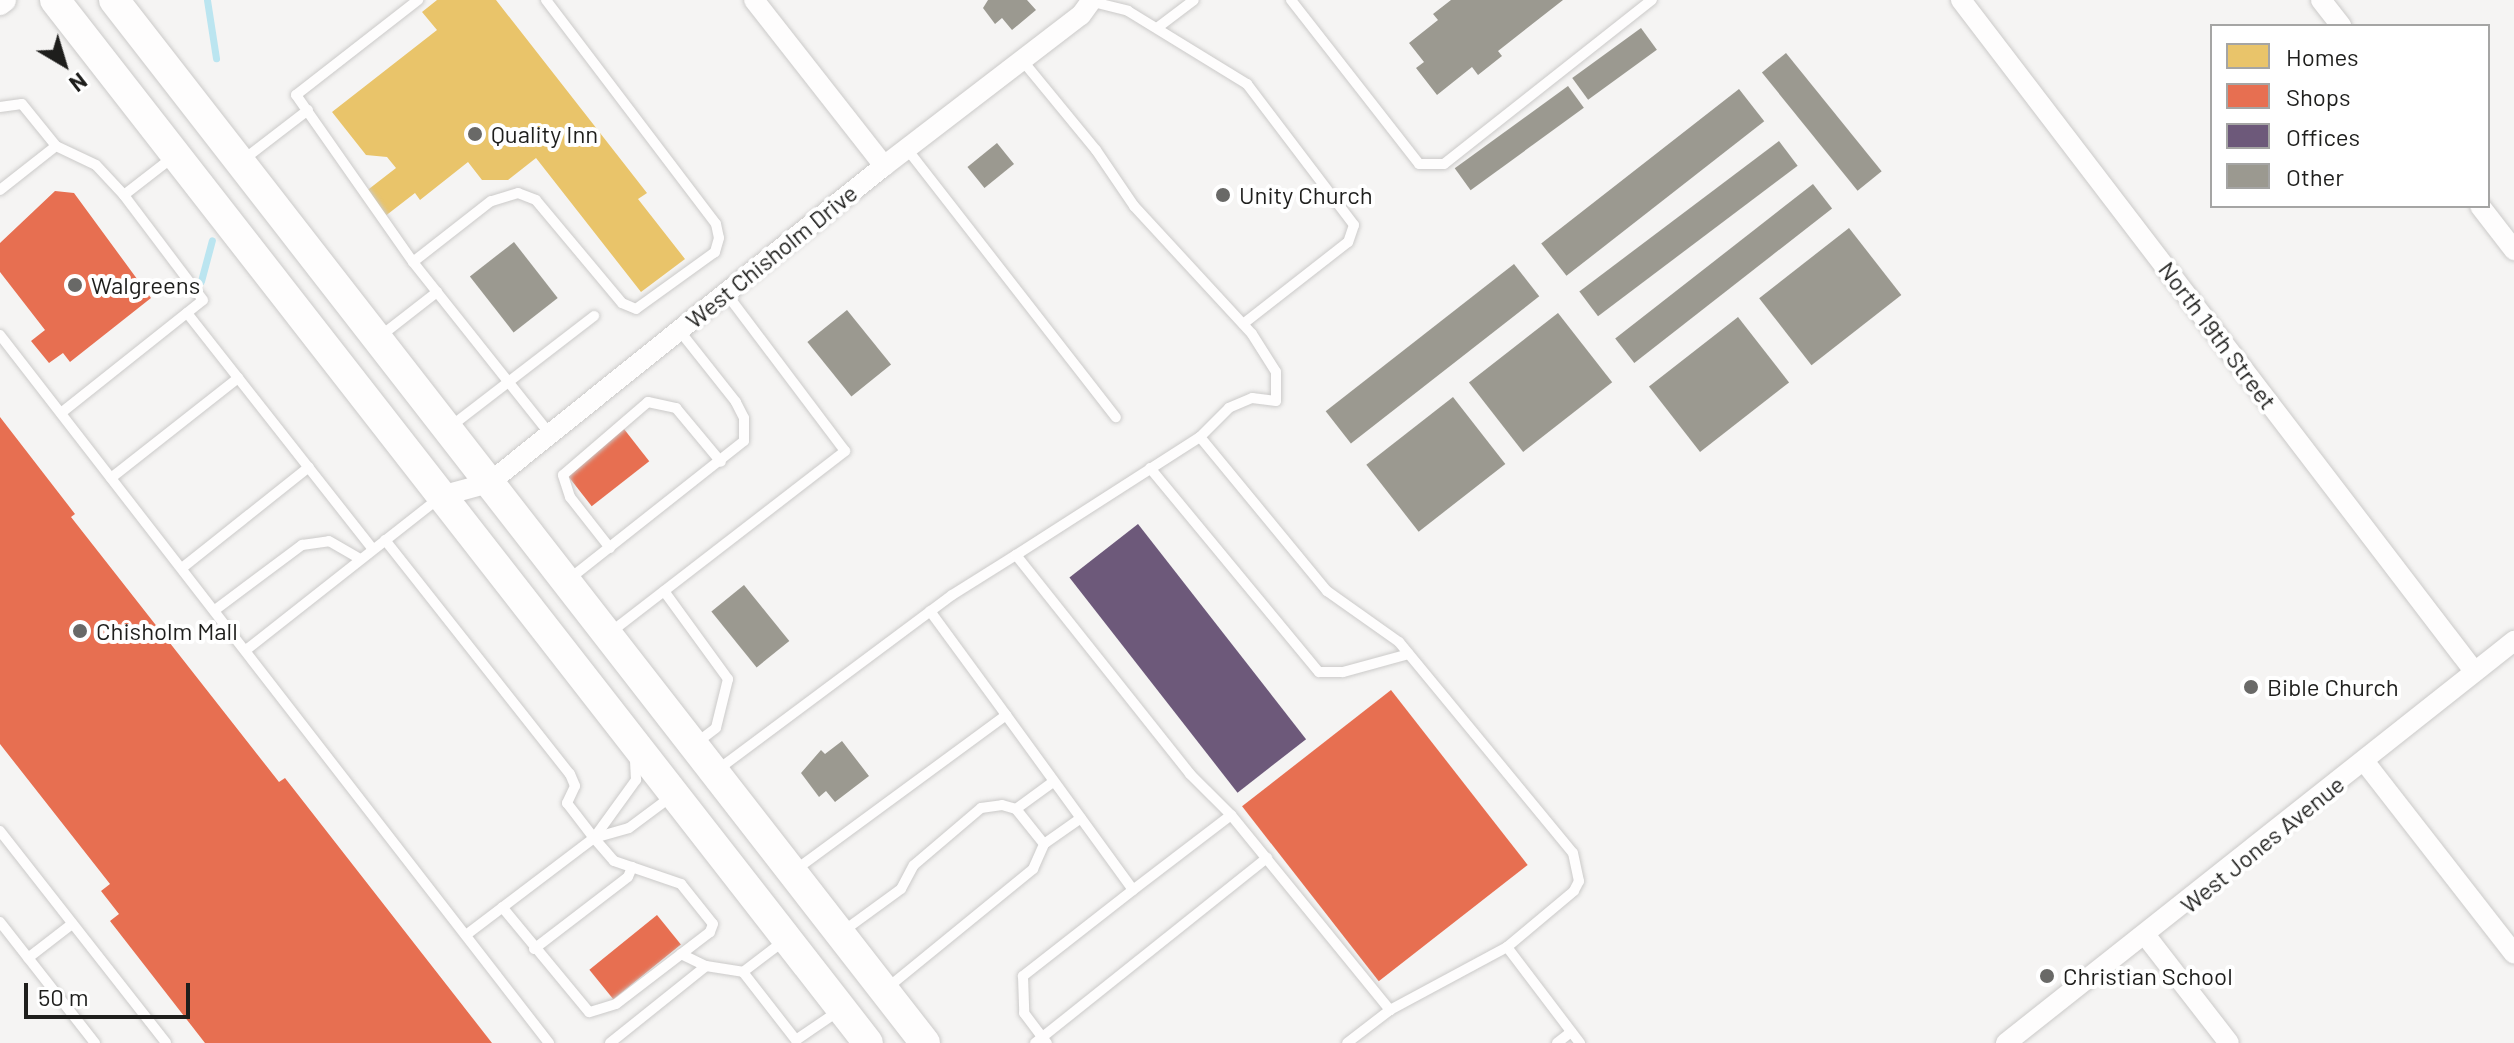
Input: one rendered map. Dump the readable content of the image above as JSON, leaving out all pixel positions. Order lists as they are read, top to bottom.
{
  "streets": {
    "street": ["West Chisholm Drive", "North 19th Street", "West Jones Avenue"]
  },
  "crossings": [
    ["North 19th Street", "West Jones Avenue"]
  ],
  "places": [
    "Quality Inn",
    "Unity Church",
    "Walgreens",
    "Chisholm Mall",
    "Bible Church",
    "Christian School"
  ],
  "legend": [
    "Homes",
    "Shops",
    "Offices",
    "Other"
  ],
  "scale_bar": "50 m",
  "north": "bottom right"
}
